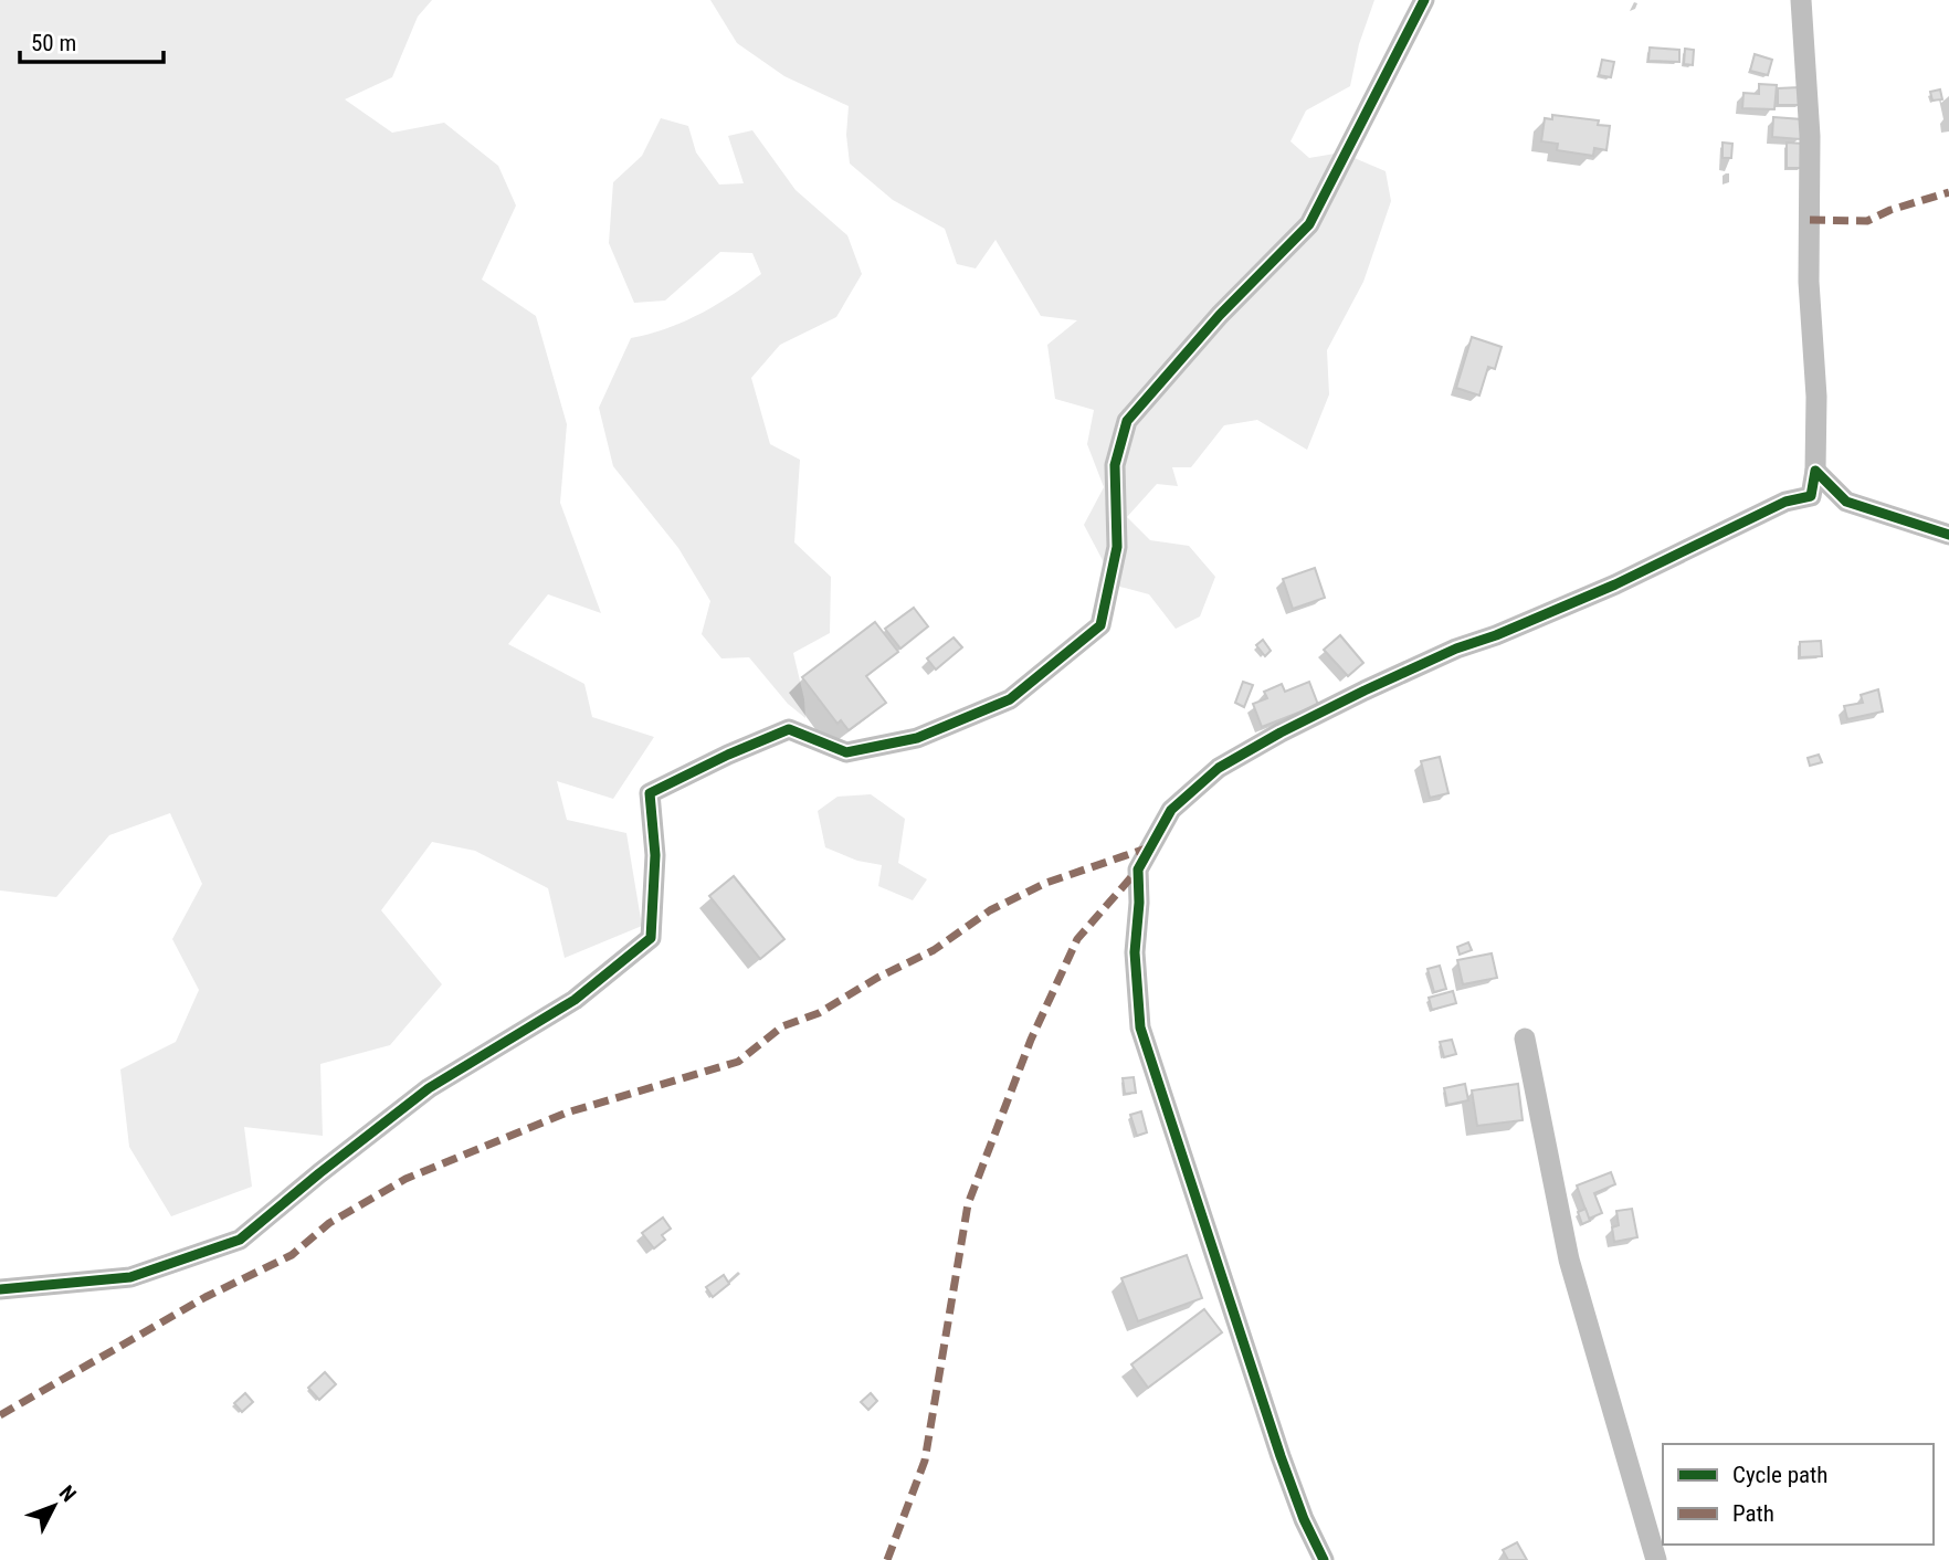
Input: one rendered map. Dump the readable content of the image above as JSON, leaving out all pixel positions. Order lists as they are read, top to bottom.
{
  "legend": ["Cycle path", "Path"],
  "scale_bar": "50 m",
  "north": "top right"
}
